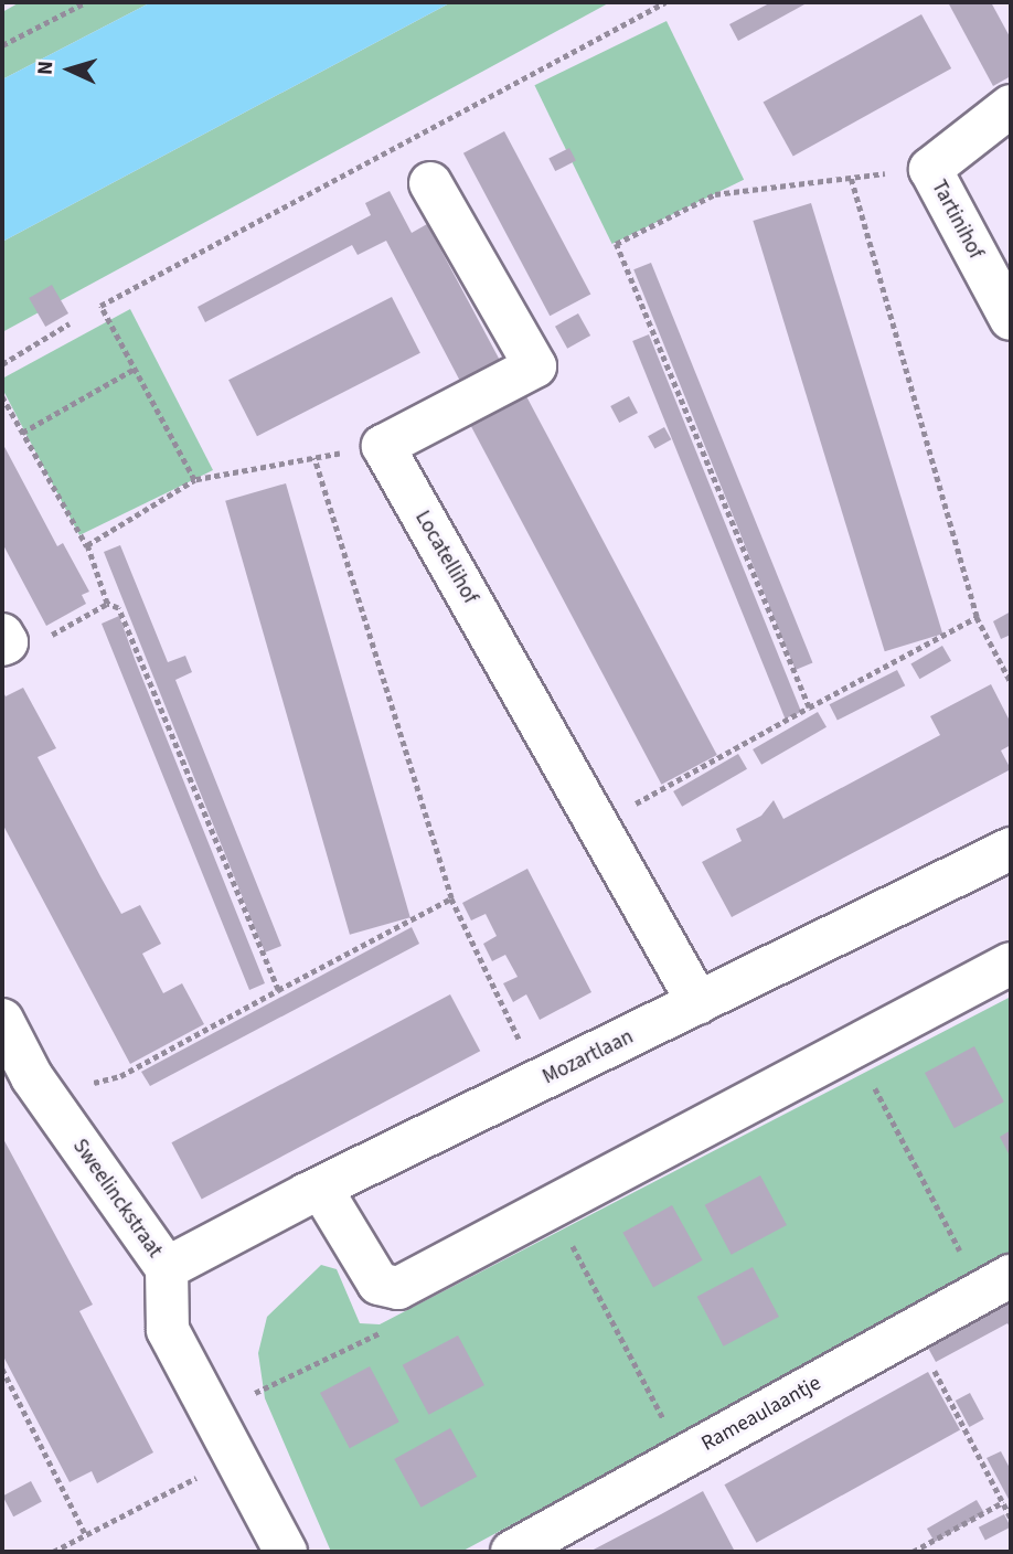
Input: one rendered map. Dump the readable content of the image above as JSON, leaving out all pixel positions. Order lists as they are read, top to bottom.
{
  "streets": {
    "street": [
      "Tartinihof",
      "Locatellihof",
      "Mozartlaan",
      "Sweelinckstraat",
      "Rameaulaantje"
    ]
  },
  "crossings": [
    ["Locatellihof", "Mozartlaan"],
    ["Mozartlaan", "Sweelinckstraat"]
  ],
  "north": "left"
}
